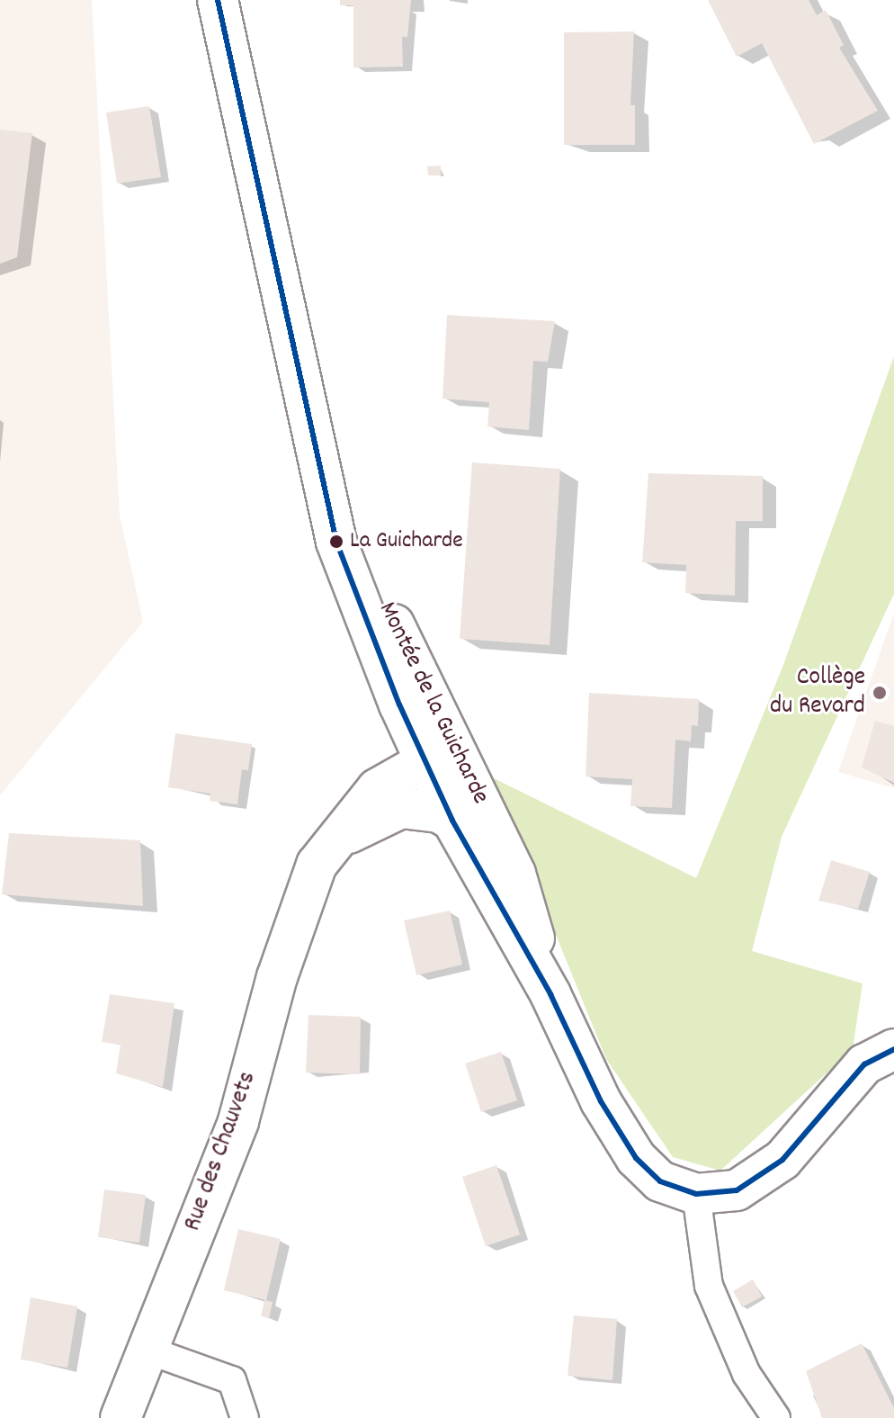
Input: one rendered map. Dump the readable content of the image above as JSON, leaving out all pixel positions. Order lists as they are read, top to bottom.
{
  "streets": {
    "main road": ["Montée de la Guicharde", "Rue des Chauvets"]
  },
  "crossings": [
    ["Montée de la Guicharde", "Rue des Chauvets"]
  ],
  "places": ["La Guicharde", "Collège du Revard"]
}
